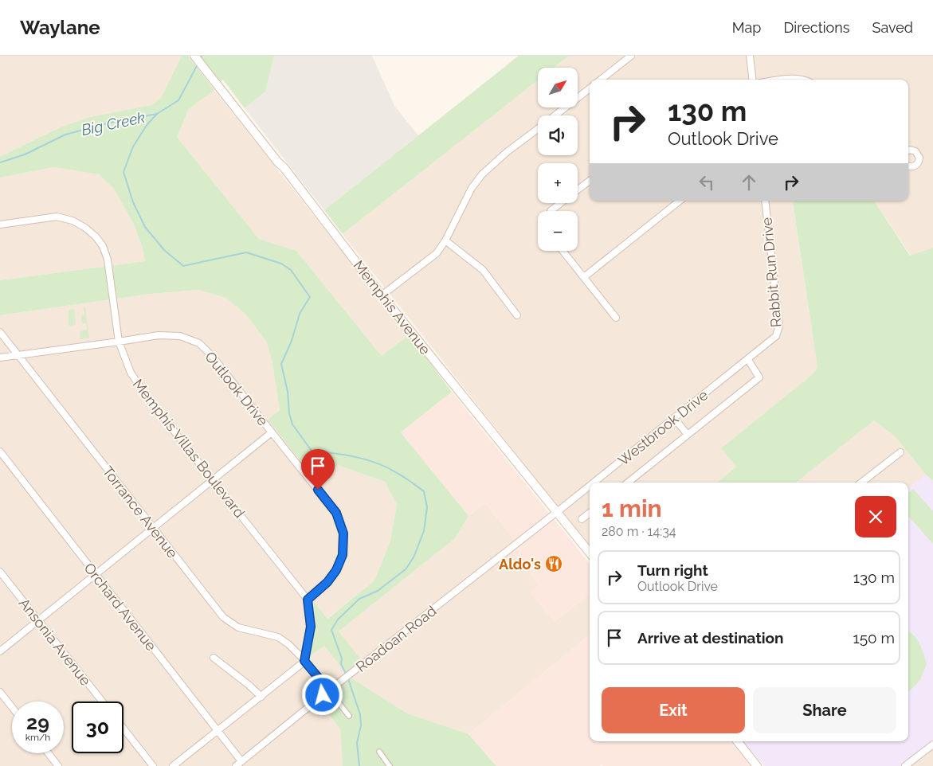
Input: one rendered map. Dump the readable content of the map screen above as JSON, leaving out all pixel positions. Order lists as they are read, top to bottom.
{
  "streets": {
    "main road": ["Memphis Avenue"],
    "street": [
      "Rabbit Run Drive",
      "Outlook Drive",
      "Westbrook Drive",
      "Memphis Villas Boulevard",
      "Torrance Avenue",
      "Orchard Avenue",
      "Roadoan Road",
      "Ansonia Avenue"
    ]
  },
  "crossings": [
    ["Rabbit Run Drive", "Westbrook Drive"],
    ["Memphis Avenue", "Westbrook Drive"],
    ["Memphis Avenue", "Roadoan Road"],
    ["Outlook Drive", "Memphis Villas Boulevard"],
    ["Outlook Drive", "Torrance Avenue"],
    ["Westbrook Drive", "Roadoan Road"],
    ["Orchard Avenue", "Roadoan Road"]
  ],
  "water": ["Big Creek"],
  "places": {
    "restaurant": ["Aldo's"]
  },
  "north": "top right",
  "page": {
    "header": "Waylane",
    "nav": ["Map", "Directions", "Saved"],
    "map_buttons": ["+", "−"],
    "turn": ["130 m", "Outlook Drive"],
    "heading": ["1 min", "280 m · 14:34"],
    "list": [
      {
        "name": "Turn right",
        "note": "Outlook Drive",
        "value": "130 m"
      },
      {
        "name": "Arrive at destination",
        "value": "150 m"
      }
    ],
    "buttons": ["Exit", "Share"],
    "speed": "29 km/h",
    "limit": "30"
  }
}
